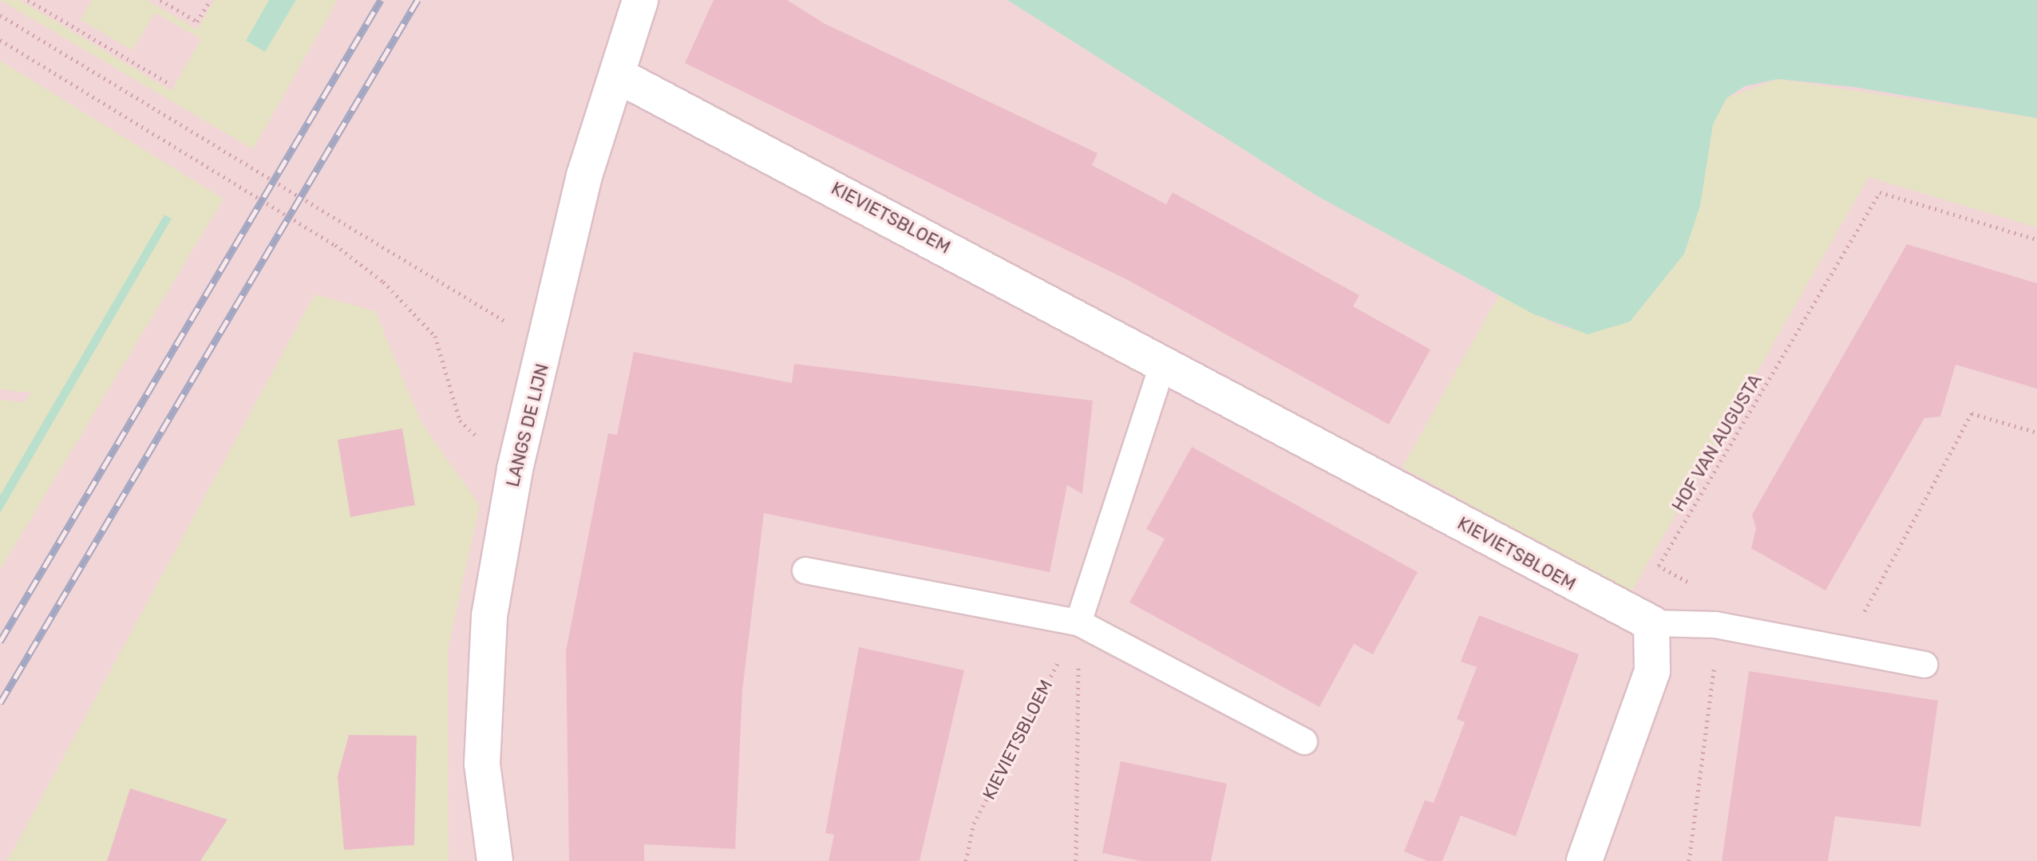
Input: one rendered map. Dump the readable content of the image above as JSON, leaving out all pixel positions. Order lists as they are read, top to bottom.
{
  "streets": {
    "street": ["KIEVIETSBLOEM", "LANGS DE LIJN"],
    "path": ["HOF VAN AUGUSTA"]
  },
  "crossings": [
    ["KIEVIETSBLOEM", "LANGS DE LIJN"]
  ]
}
